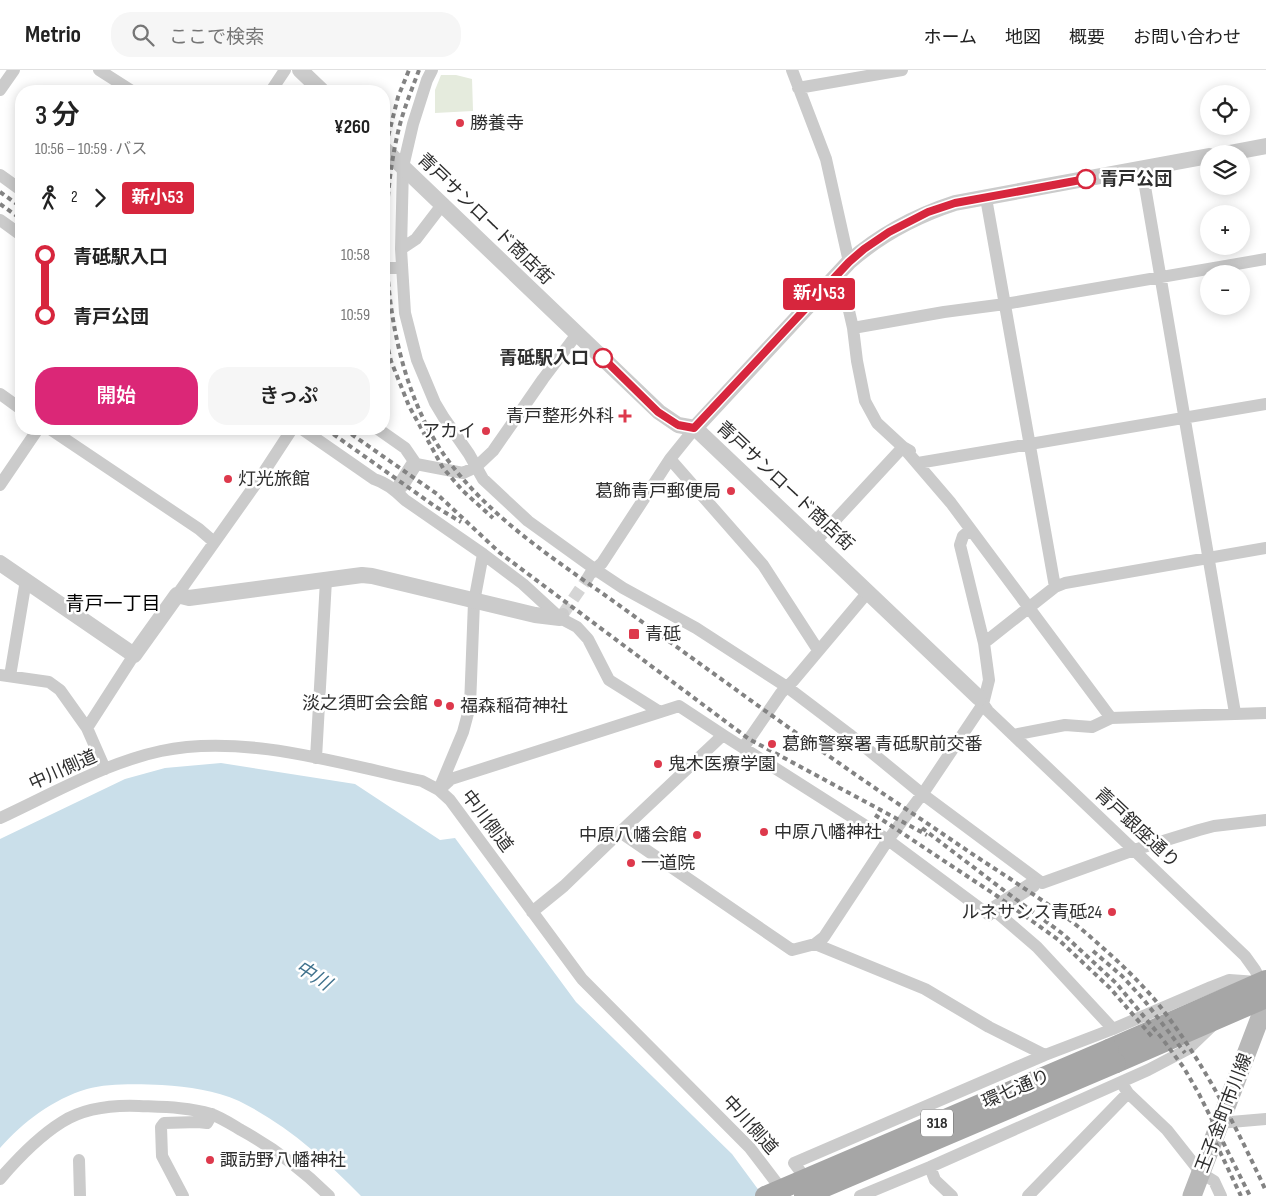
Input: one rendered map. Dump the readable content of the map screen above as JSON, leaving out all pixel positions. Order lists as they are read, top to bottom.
{
  "streets": {
    "main road": ["環七通り", "王子金町市川線", "318"],
    "street": ["青戸サンロード商店街", "中川側道", "青戸銀座通り"]
  },
  "crossings": [
    ["青戸サンロード商店街", "青戸銀座通り"],
    ["青戸銀座通り", "環七通り"]
  ],
  "districts": ["青戸一丁目"],
  "water": ["中川"],
  "places": {
    "other": [
      "勝養寺",
      "青戸公団",
      "青砥駅入口",
      "アカイ",
      "灯光旅館",
      "葛飾青戸郵便局",
      "淡之須町会会館",
      "福森稲荷神社",
      "葛飾警察署 青砥駅前交番",
      "鬼木医療学園",
      "中原八幡神社",
      "中原八幡会館",
      "一道院",
      "ルネサンス青砥24",
      "諏訪野八幡神社"
    ],
    "health": ["青戸整形外科"],
    "transit": ["青砥"]
  },
  "lines": ["bus line 新小53"],
  "page": {
    "header": "Metrio",
    "search": "ここで検索",
    "nav": [
      "ホーム",
      "地図",
      "概要",
      "お問い合わせ"
    ],
    "on_map": "新小53",
    "map_buttons": ["+", "−"],
    "heading": ["3 分", "10:56 – 10:59 · バス", "¥260"],
    "legs": ["2", "新小53"],
    "list": [
      {
        "name": "青砥駅入口",
        "value": "10:58"
      },
      {
        "name": "青戸公団",
        "value": "10:59"
      }
    ],
    "buttons": ["開始", "きっぷ"]
  }
}
